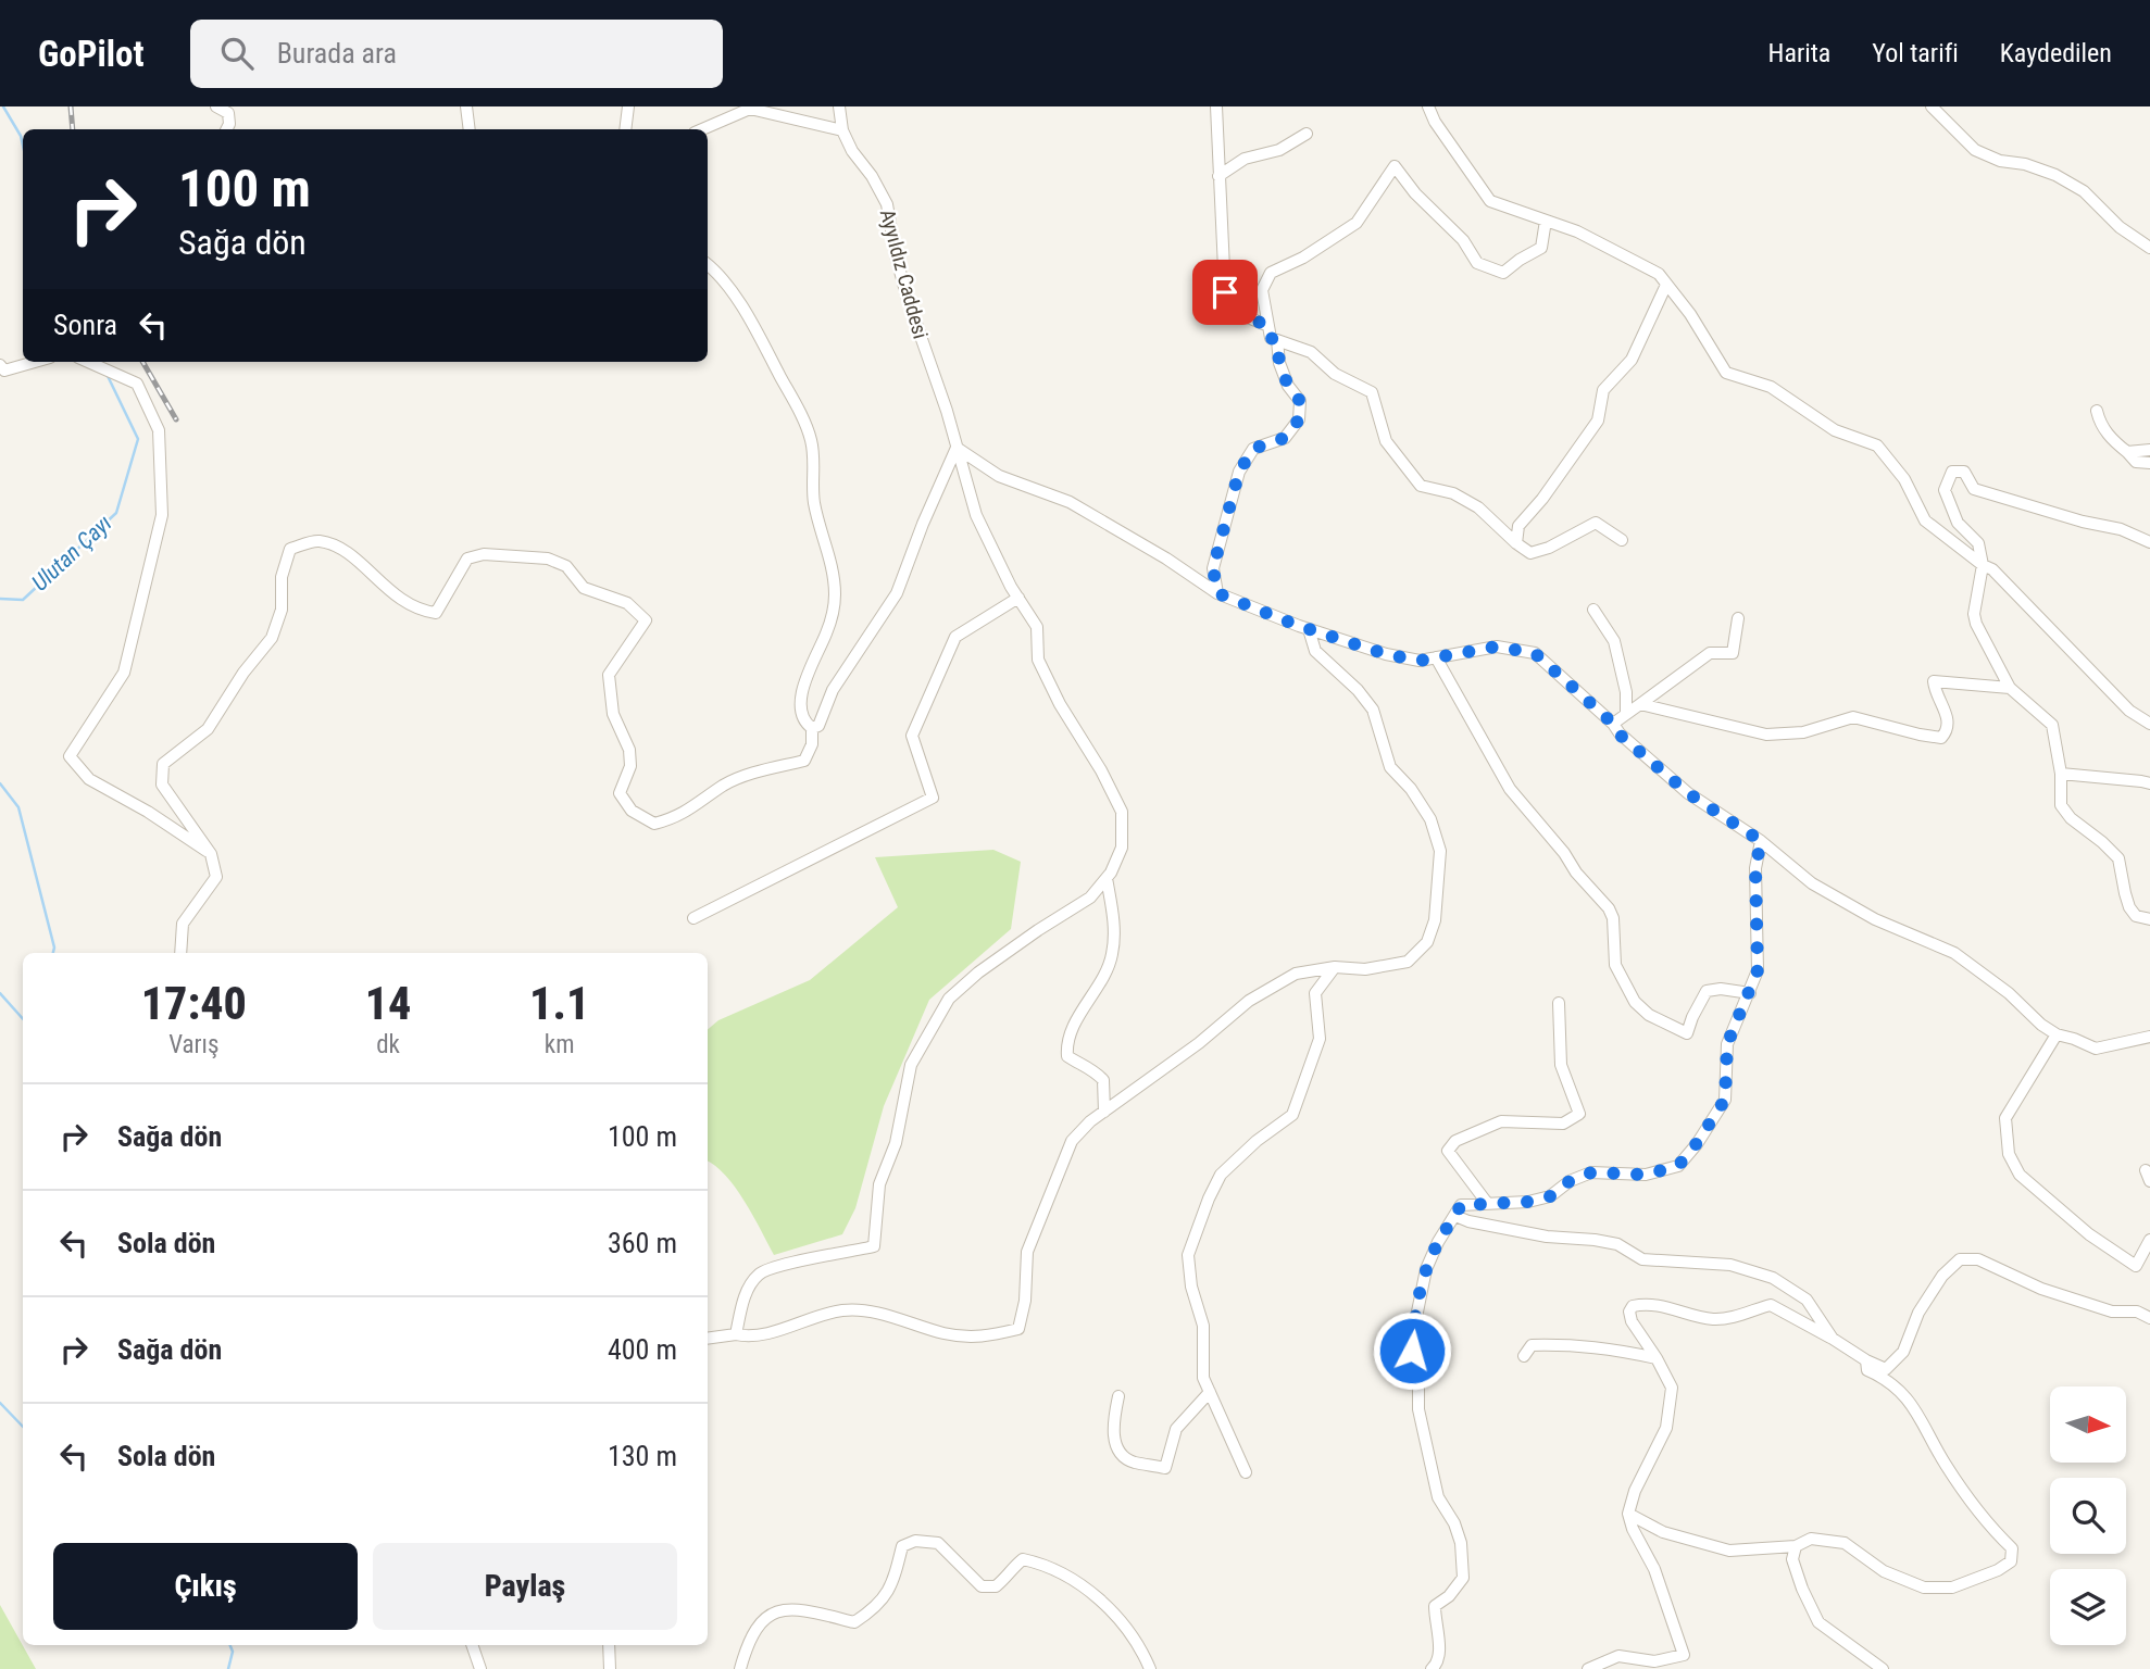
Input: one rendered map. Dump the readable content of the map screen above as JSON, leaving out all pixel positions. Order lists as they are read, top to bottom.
{
  "streets": {
    "street": ["Ayyıldız Caddesi"]
  },
  "water": ["Ulutan Çayı"],
  "north": "right",
  "page": {
    "header": "GoPilot",
    "search": "Burada ara",
    "nav": ["Harita", "Yol tarifi", "Kaydedilen"],
    "turn": ["100 m", "Sağa dön"],
    "then": "Sonra",
    "eta": [
      "17:40",
      "Varış",
      "14",
      "dk",
      "1.1",
      "km"
    ],
    "list": [
      {
        "name": "Sağa dön",
        "value": "100 m"
      },
      {
        "name": "Sola dön",
        "value": "360 m"
      },
      {
        "name": "Sağa dön",
        "value": "400 m"
      },
      {
        "name": "Sola dön",
        "value": "130 m"
      }
    ],
    "buttons": ["Çıkış", "Paylaş"]
  }
}
